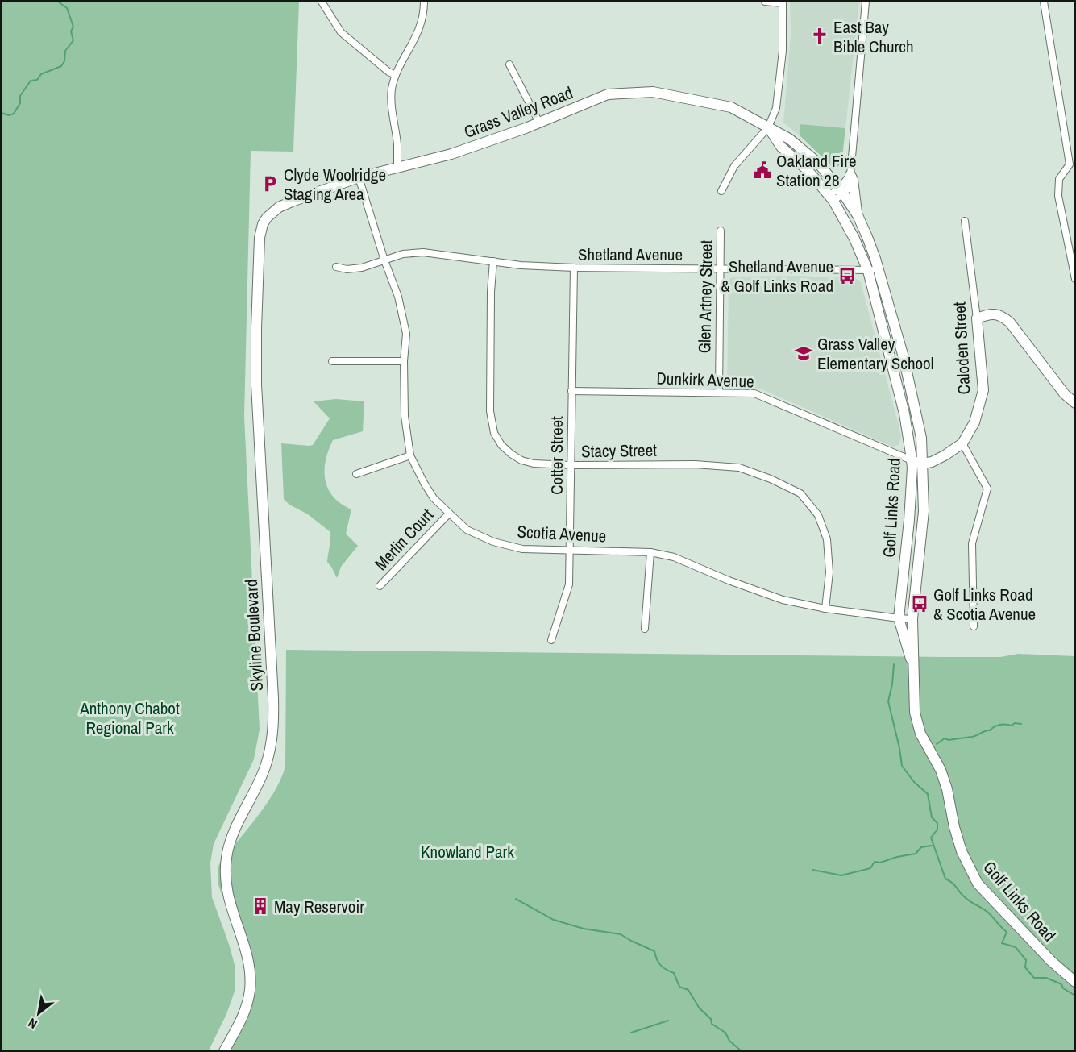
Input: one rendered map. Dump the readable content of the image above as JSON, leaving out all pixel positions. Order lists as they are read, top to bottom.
{
  "streets": {
    "main road": [
      "Grass Valley Road",
      "Caloden Street",
      "Golf Links Road",
      "Skyline Boulevard"
    ],
    "street": [
      "Shetland Avenue",
      "Glen Artney Street",
      "Dunkirk Avenue",
      "Stacy Street",
      "Cotter Street",
      "Scotia Avenue",
      "Merlin Court"
    ]
  },
  "crossings": [
    ["Grass Valley Road", "Golf Links Road"],
    ["Grass Valley Road", "Scotia Avenue"],
    ["Grass Valley Road", "Skyline Boulevard"],
    ["Shetland Avenue", "Glen Artney Street"],
    ["Shetland Avenue", "Stacy Street"],
    ["Shetland Avenue", "Cotter Street"],
    ["Shetland Avenue", "Golf Links Road"],
    ["Shetland Avenue", "Scotia Avenue"],
    ["Glen Artney Street", "Dunkirk Avenue"],
    ["Caloden Street", "Golf Links Road"],
    ["Dunkirk Avenue", "Cotter Street"],
    ["Dunkirk Avenue", "Golf Links Road"],
    ["Stacy Street", "Cotter Street"],
    ["Stacy Street", "Scotia Avenue"],
    ["Cotter Street", "Scotia Avenue"],
    ["Golf Links Road", "Scotia Avenue"],
    ["Scotia Avenue", "Merlin Court"]
  ],
  "parks": ["Anthony Chabot Regional Park", "Knowland Park"],
  "places": {
    "church": ["East Bay Bible Church"],
    "public building": ["Oakland Fire Station 28"],
    "parking": ["Clyde Woolridge Staging Area"],
    "bus stop": ["Shetland Avenue & Golf Links Road", "Golf Links Road & Scotia Avenue"],
    "school or university": ["Grass Valley Elementary School"],
    "building": ["May Reservoir"]
  },
  "north": "bottom left"
}
